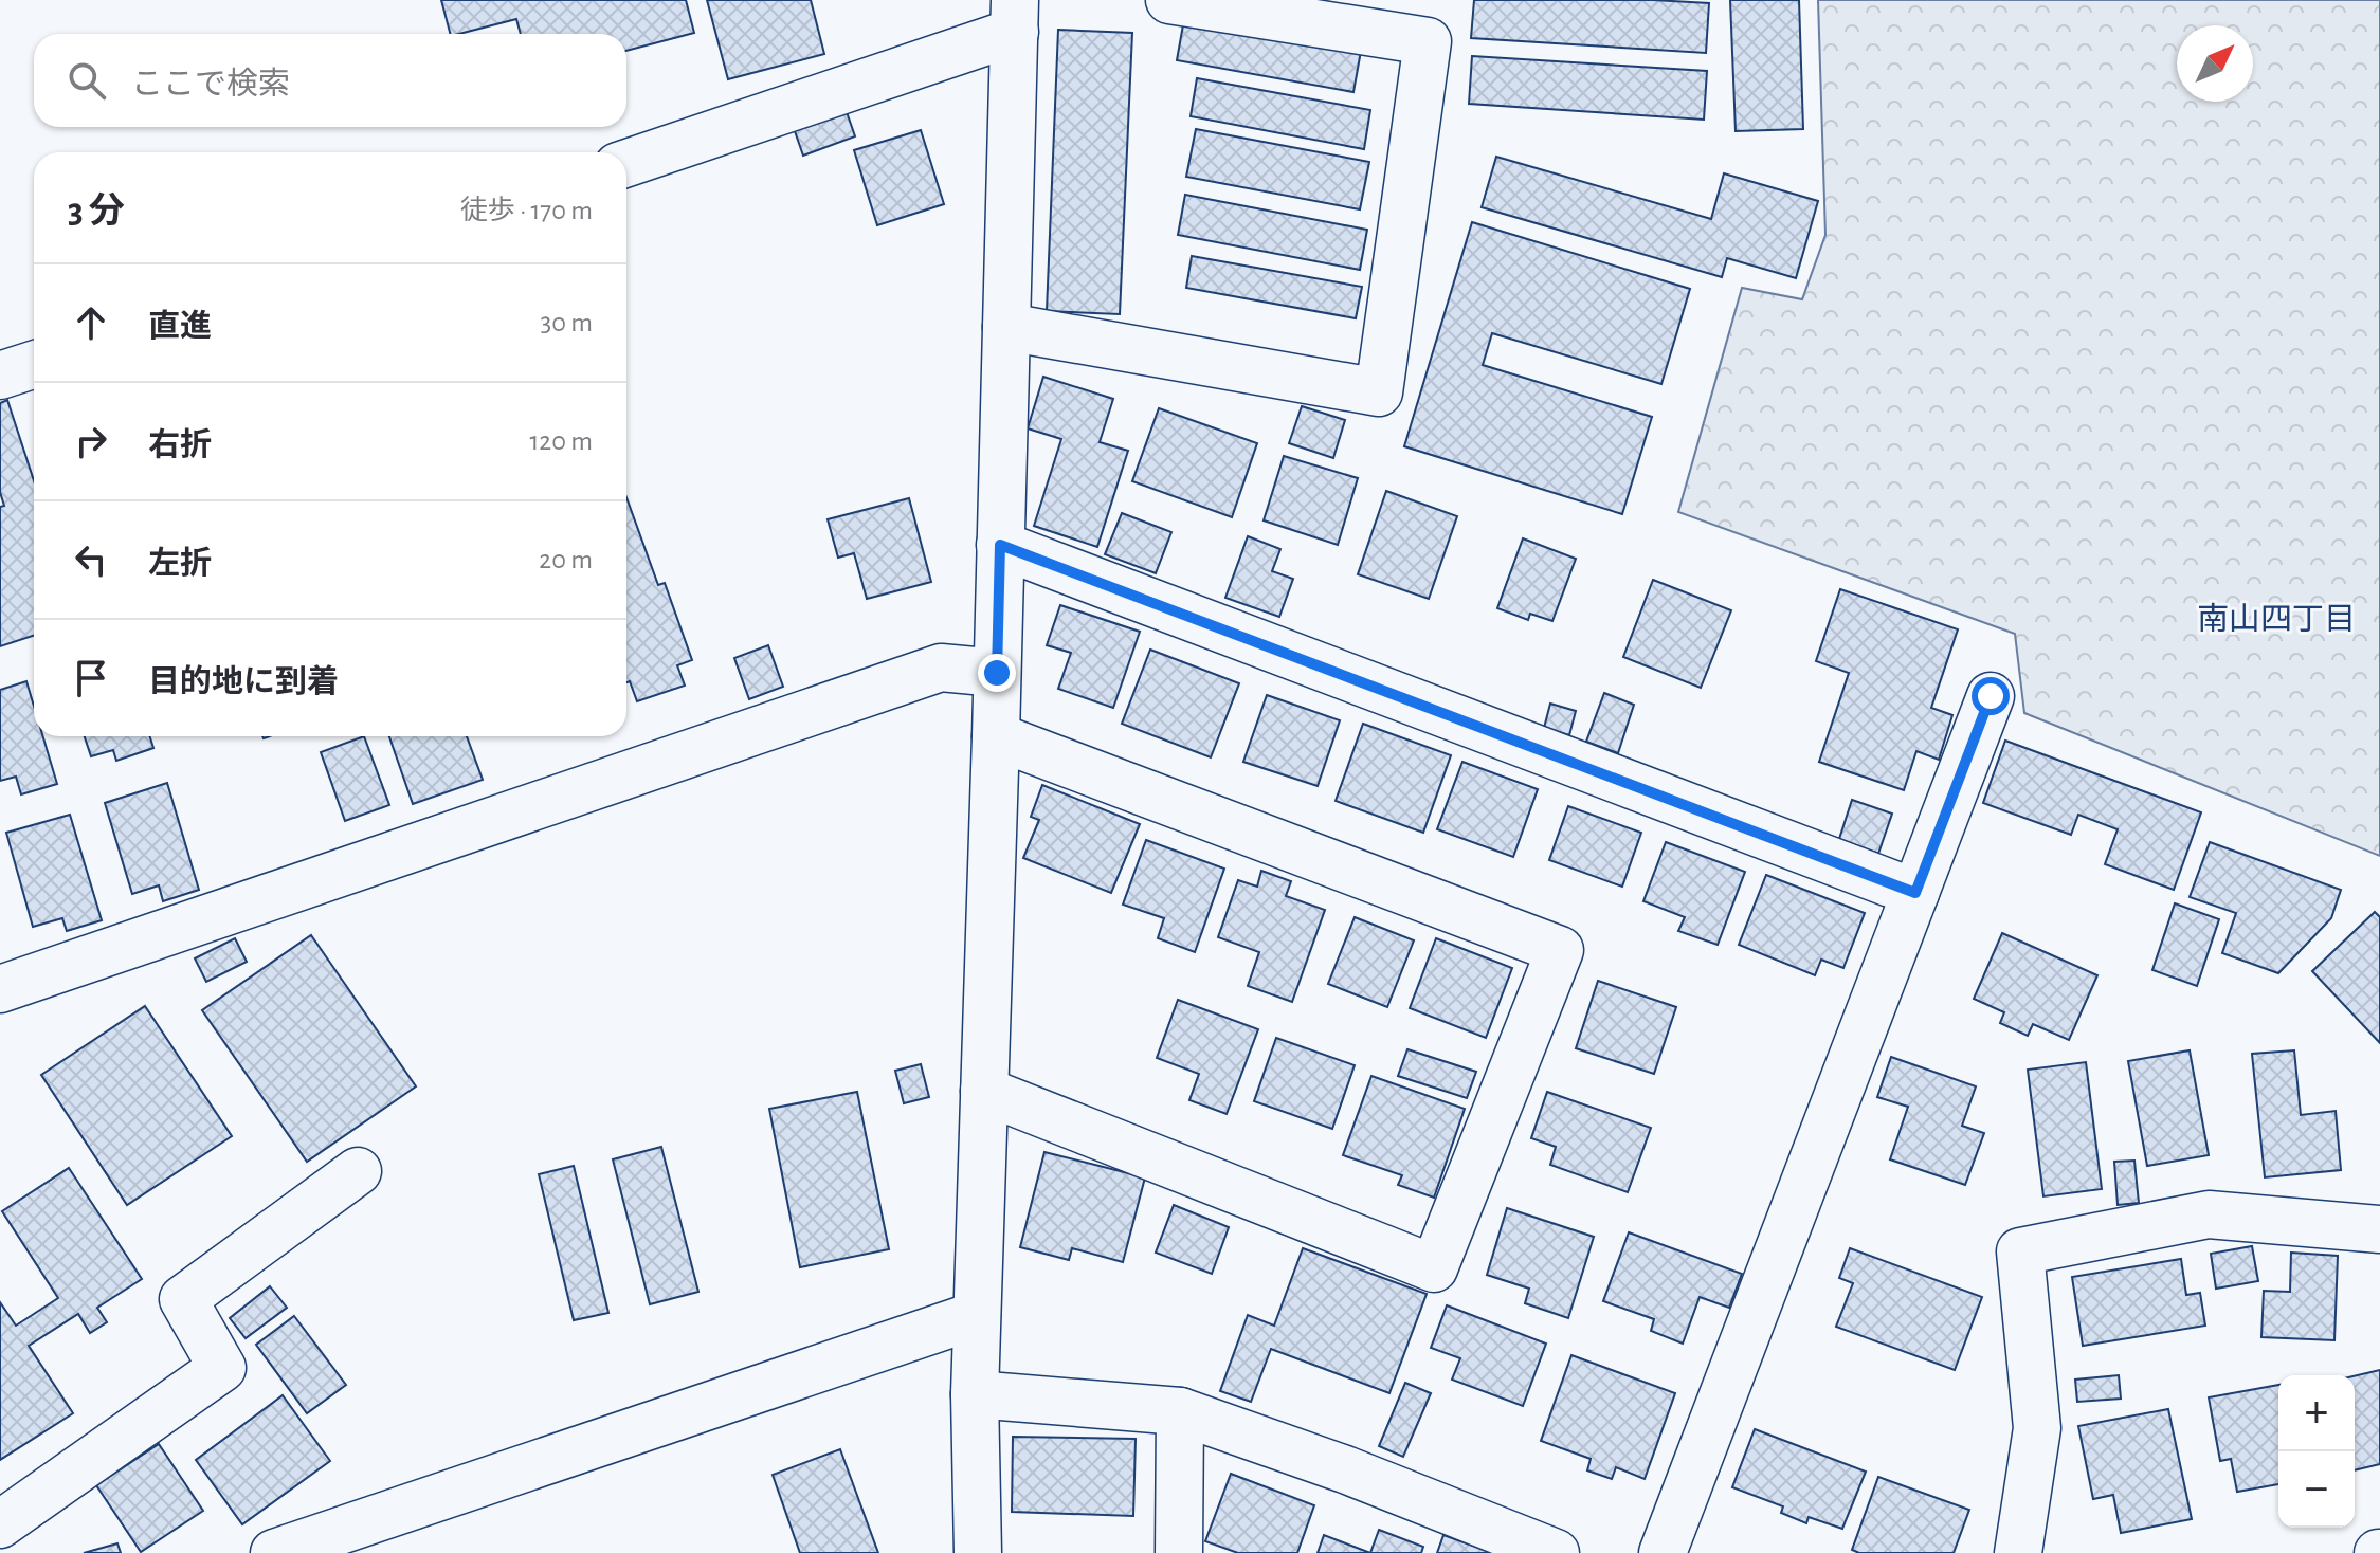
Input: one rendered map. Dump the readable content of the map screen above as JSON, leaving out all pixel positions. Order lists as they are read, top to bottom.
{
  "districts": ["南山四丁目"],
  "north": "top right",
  "page": {
    "search": "ここで検索",
    "heading": ["3 分", "徒歩 · 170 m"],
    "list": [
      ["直進", "30 m"],
      ["右折", "120 m"],
      ["左折", "20 m"],
      "目的地に到着"
    ],
    "map_buttons": ["+", "−"]
  }
}
